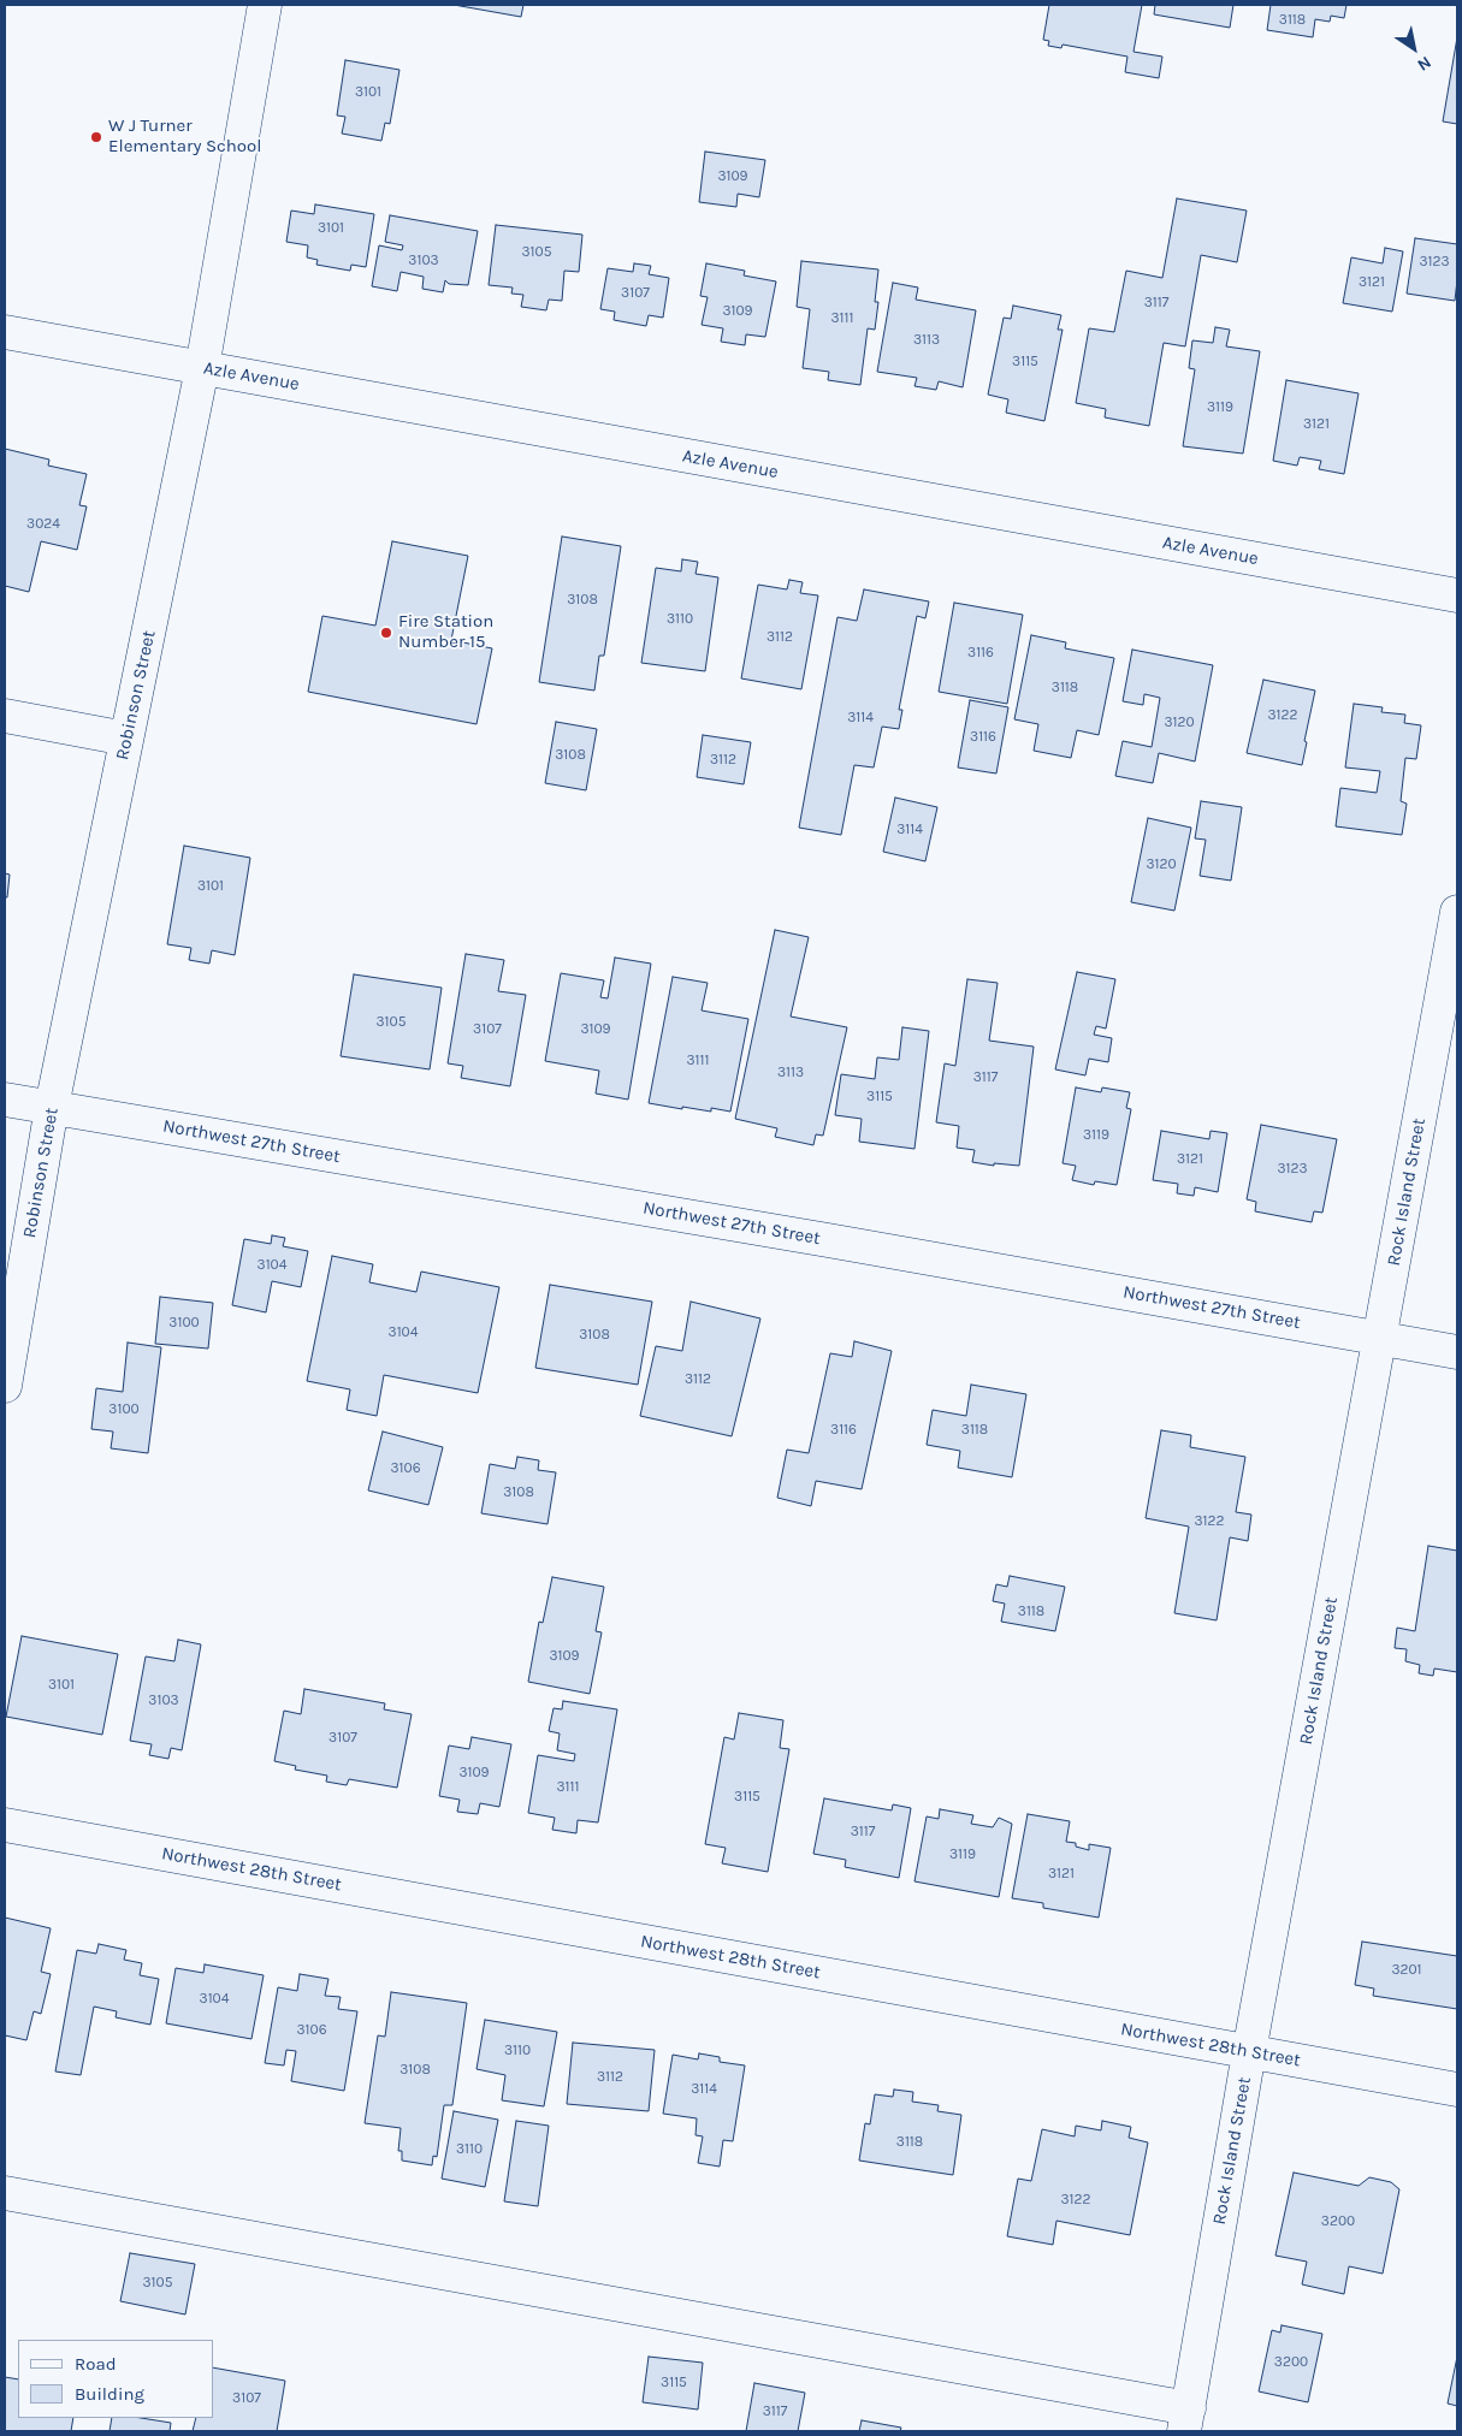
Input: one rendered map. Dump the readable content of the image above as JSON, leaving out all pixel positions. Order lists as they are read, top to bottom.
{
  "streets": {
    "street": [
      "Azle Avenue",
      "Robinson Street",
      "Northwest 27th Street",
      "Rock Island Street",
      "Northwest 28th Street"
    ]
  },
  "crossings": [
    ["Azle Avenue", "Robinson Street"],
    ["Robinson Street", "Northwest 27th Street"],
    ["Northwest 27th Street", "Rock Island Street"],
    ["Rock Island Street", "Northwest 28th Street"]
  ],
  "places": ["W J Turner Elementary School", "Fire Station Number 15"],
  "house_numbers": [
    "3118",
    "3101",
    "3109",
    "3101",
    "3105",
    "3103",
    "3123",
    "3121",
    "3107",
    "3117",
    "3109",
    "3111",
    "3113",
    "3115",
    "3119",
    "3121",
    "3024",
    "3108",
    "3110",
    "3112",
    "3116",
    "3118",
    "3122",
    "3114",
    "3120",
    "3116",
    "3108",
    "3112",
    "3114",
    "3120",
    "3101",
    "3105",
    "3107",
    "3109",
    "3111",
    "3113",
    "3117",
    "3115",
    "3119",
    "3121",
    "3123",
    "3104",
    "3100",
    "3104",
    "3108",
    "3112",
    "3100",
    "3116",
    "3118",
    "3106",
    "3108",
    "3122",
    "3118",
    "3109",
    "3101",
    "3103",
    "3107",
    "3109",
    "3111",
    "3115",
    "3117",
    "3119",
    "3121",
    "3201",
    "3104",
    "3106",
    "3110",
    "3108",
    "3112",
    "3114",
    "3118",
    "3110",
    "3122",
    "3200",
    "3105",
    "3200",
    "3115",
    "3107",
    "3117"
  ],
  "legend": ["Road", "Building"],
  "north": "bottom right"
}
